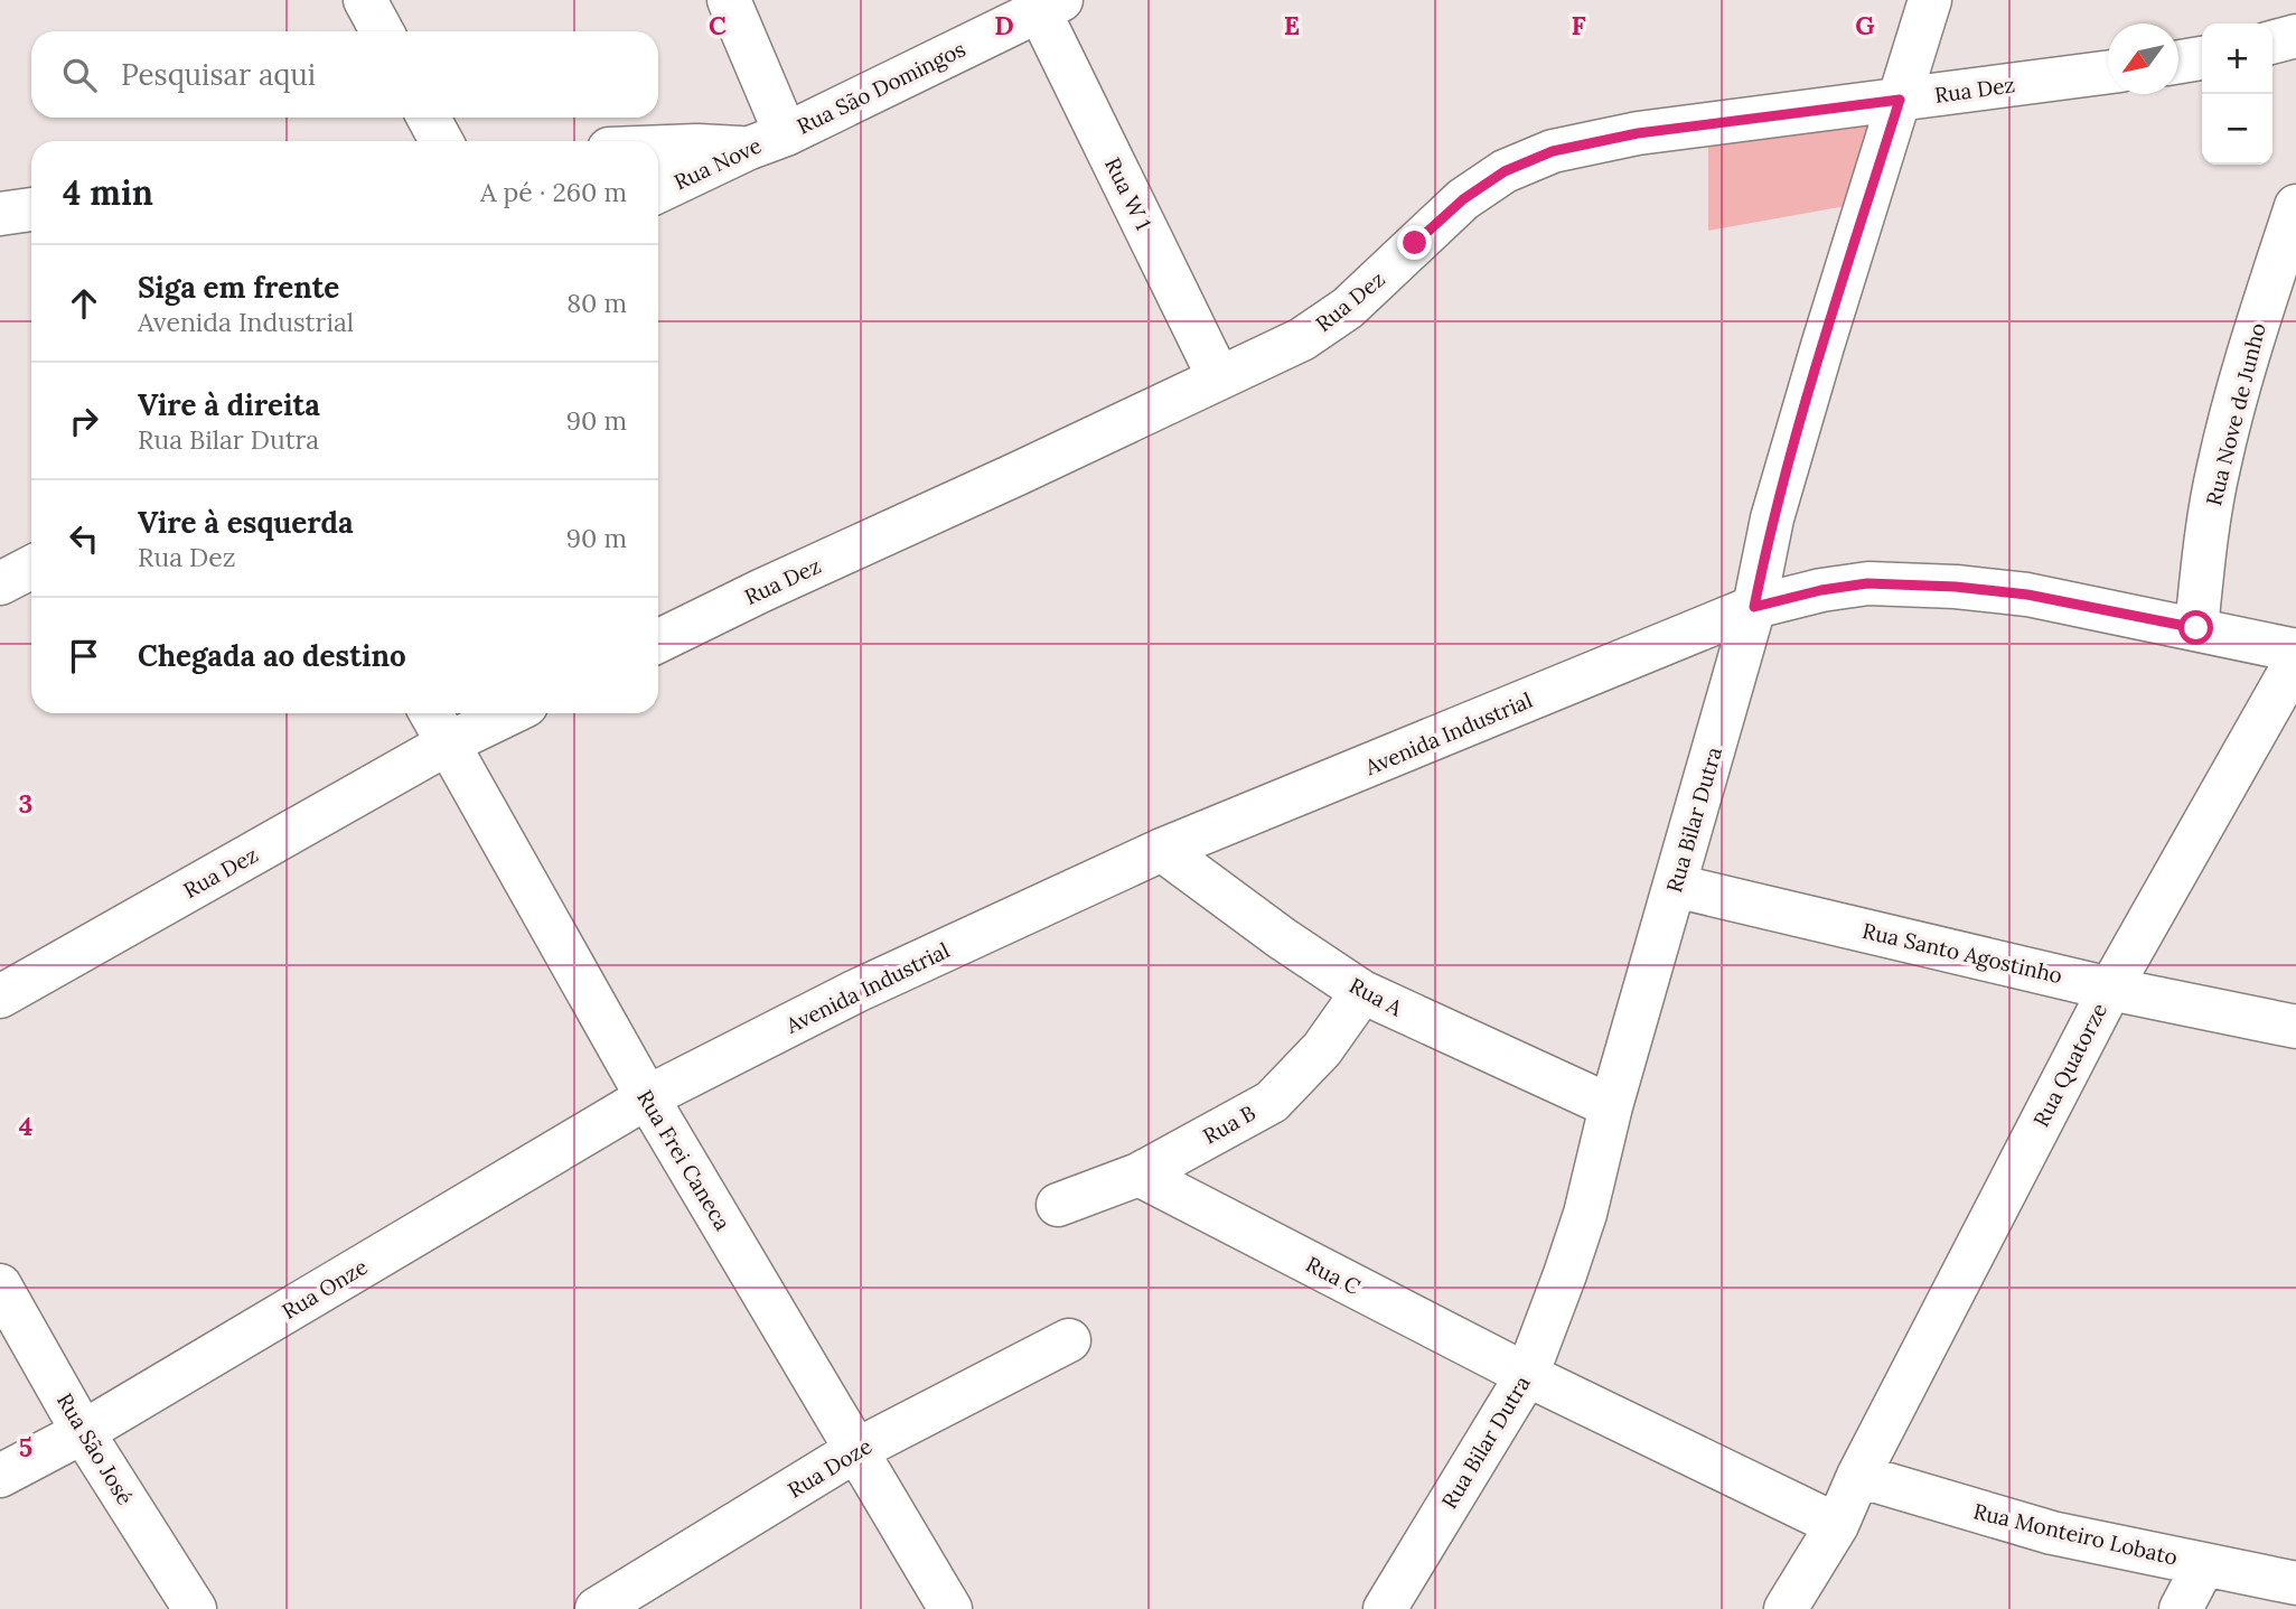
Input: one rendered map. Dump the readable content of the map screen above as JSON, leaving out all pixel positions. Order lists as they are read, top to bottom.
{
  "streets": {
    "street": [
      "Rua São Domingos",
      "Rua Dez",
      "Rua Nove",
      "Rua W 1",
      "Rua Nove de Junho",
      "Avenida Industrial",
      "Rua Bilar Dutra",
      "Rua Santo Agostinho",
      "Rua A",
      "Rua Quatorze",
      "Rua B",
      "Rua Frei Caneca",
      "Rua C",
      "Rua Onze",
      "Rua São José",
      "Rua Doze",
      "Rua Monteiro Lobato"
    ]
  },
  "crossings": [
    ["Rua São Domingos", "Rua Nove"],
    ["Rua São Domingos", "Rua W 1"],
    ["Rua Dez", "Rua W 1"],
    ["Rua Dez", "Rua Bilar Dutra"],
    ["Rua Dez", "Rua Frei Caneca"],
    ["Rua Nove de Junho", "Avenida Industrial"],
    ["Avenida Industrial", "Rua Bilar Dutra"],
    ["Avenida Industrial", "Rua A"],
    ["Avenida Industrial", "Rua Frei Caneca"],
    ["Avenida Industrial", "Rua Onze"],
    ["Rua Bilar Dutra", "Rua Santo Agostinho"],
    ["Rua Bilar Dutra", "Rua A"],
    ["Rua Bilar Dutra", "Rua C"],
    ["Rua Santo Agostinho", "Rua Quatorze"],
    ["Rua A", "Rua B"],
    ["Rua Quatorze", "Rua Monteiro Lobato"],
    ["Rua B", "Rua C"],
    ["Rua Frei Caneca", "Rua Onze"],
    ["Rua Frei Caneca", "Rua Doze"],
    ["Rua Onze", "Rua São José"]
  ],
  "north": "bottom left",
  "page": {
    "map_buttons": ["+", "−"],
    "search": "Pesquisar aqui",
    "heading": ["4 min", "A pé · 260 m"],
    "list": [
      ["Siga em frente", "Avenida Industrial", "80 m"],
      ["Vire à direita", "Rua Bilar Dutra", "90 m"],
      ["Vire à esquerda", "Rua Dez", "90 m"],
      "Chegada ao destino"
    ]
  },
  "grid": {
    "columns": [
      "C",
      "D",
      "E",
      "F",
      "G"
    ],
    "rows": ["3", "4", "5"]
  }
}
